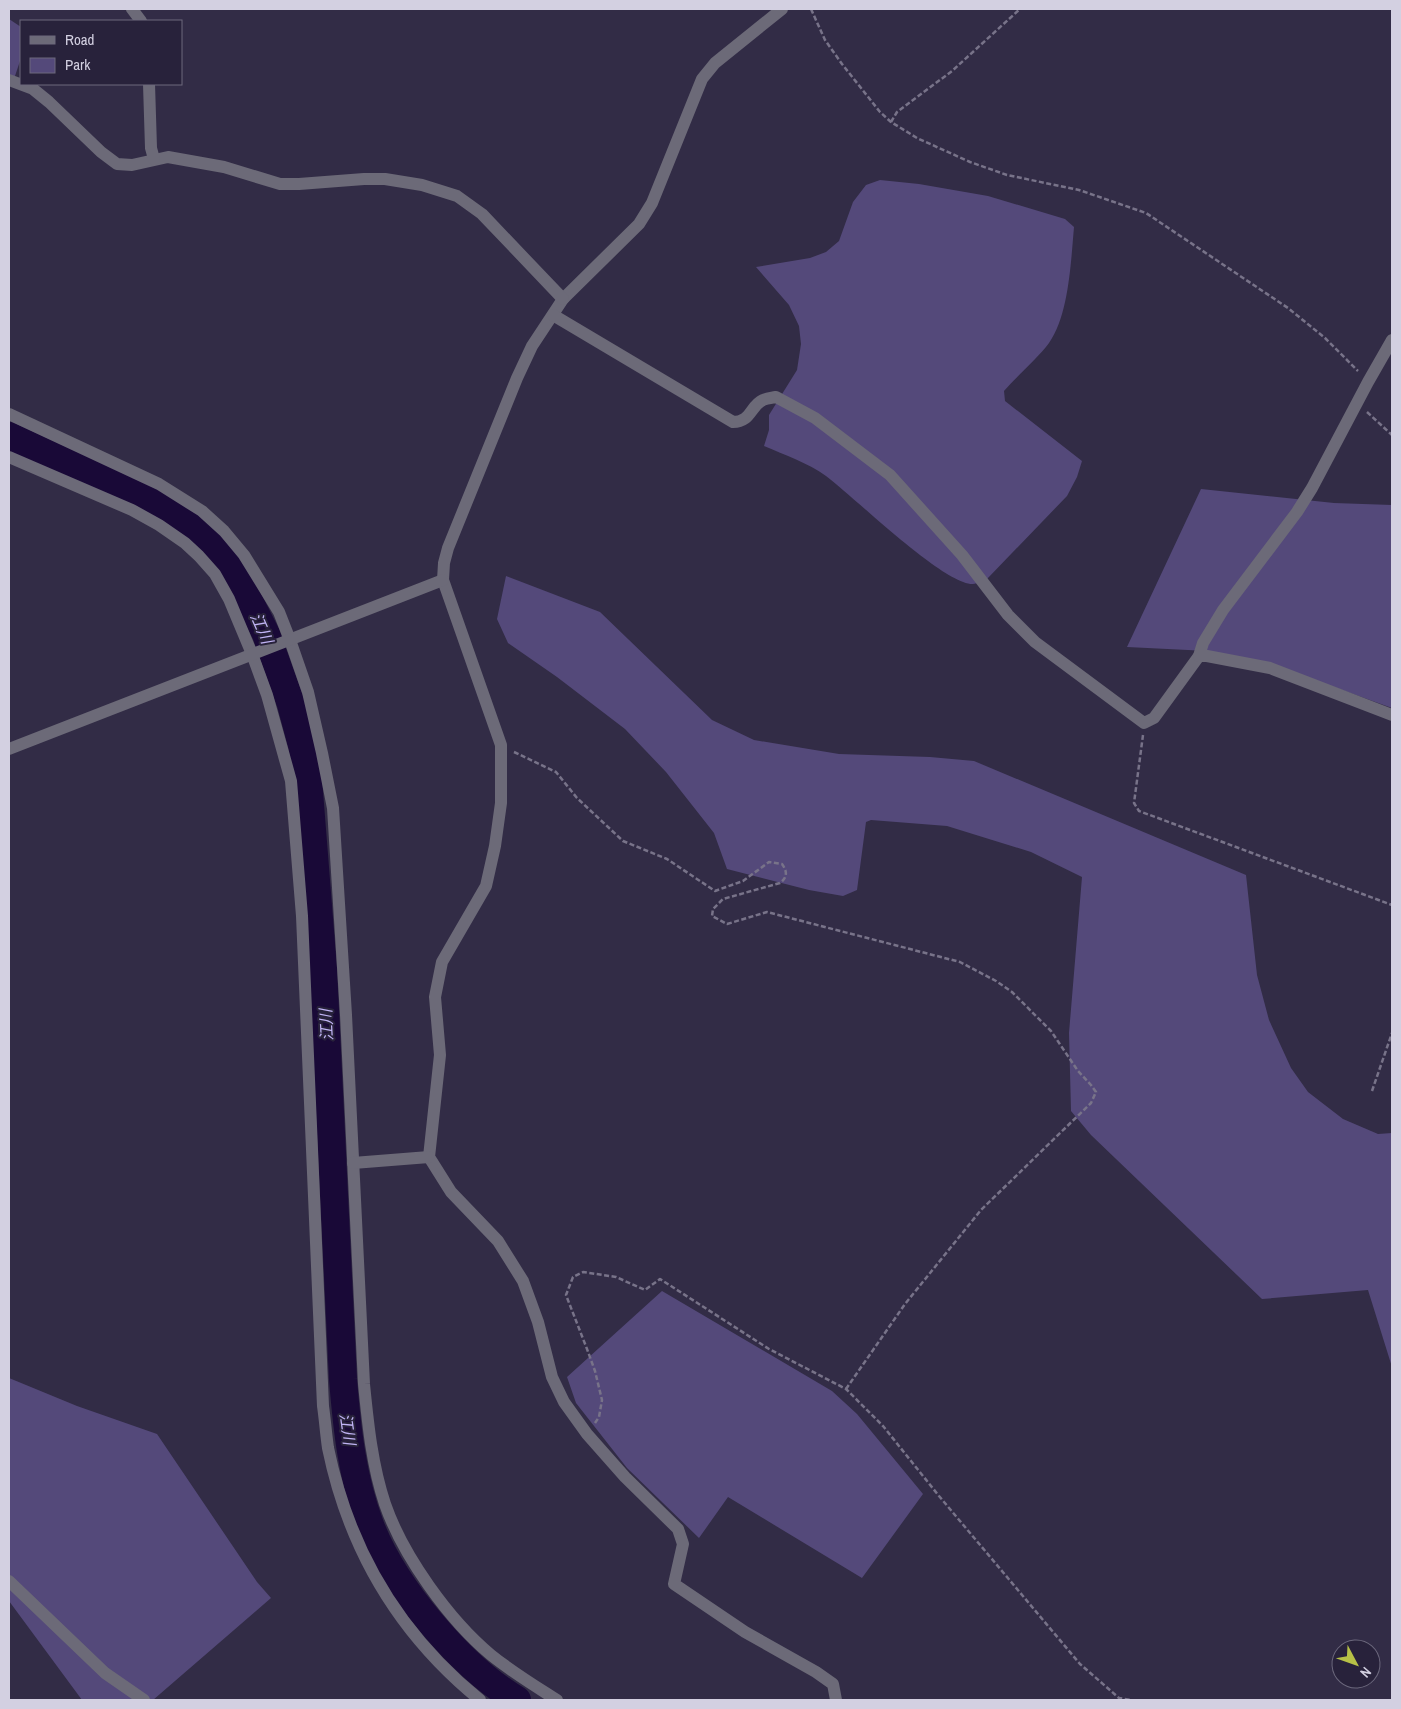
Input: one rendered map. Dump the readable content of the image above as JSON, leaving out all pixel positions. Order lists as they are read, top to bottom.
{
  "water": ["江川"],
  "legend": ["Road", "Park"],
  "north": "bottom right"
}
